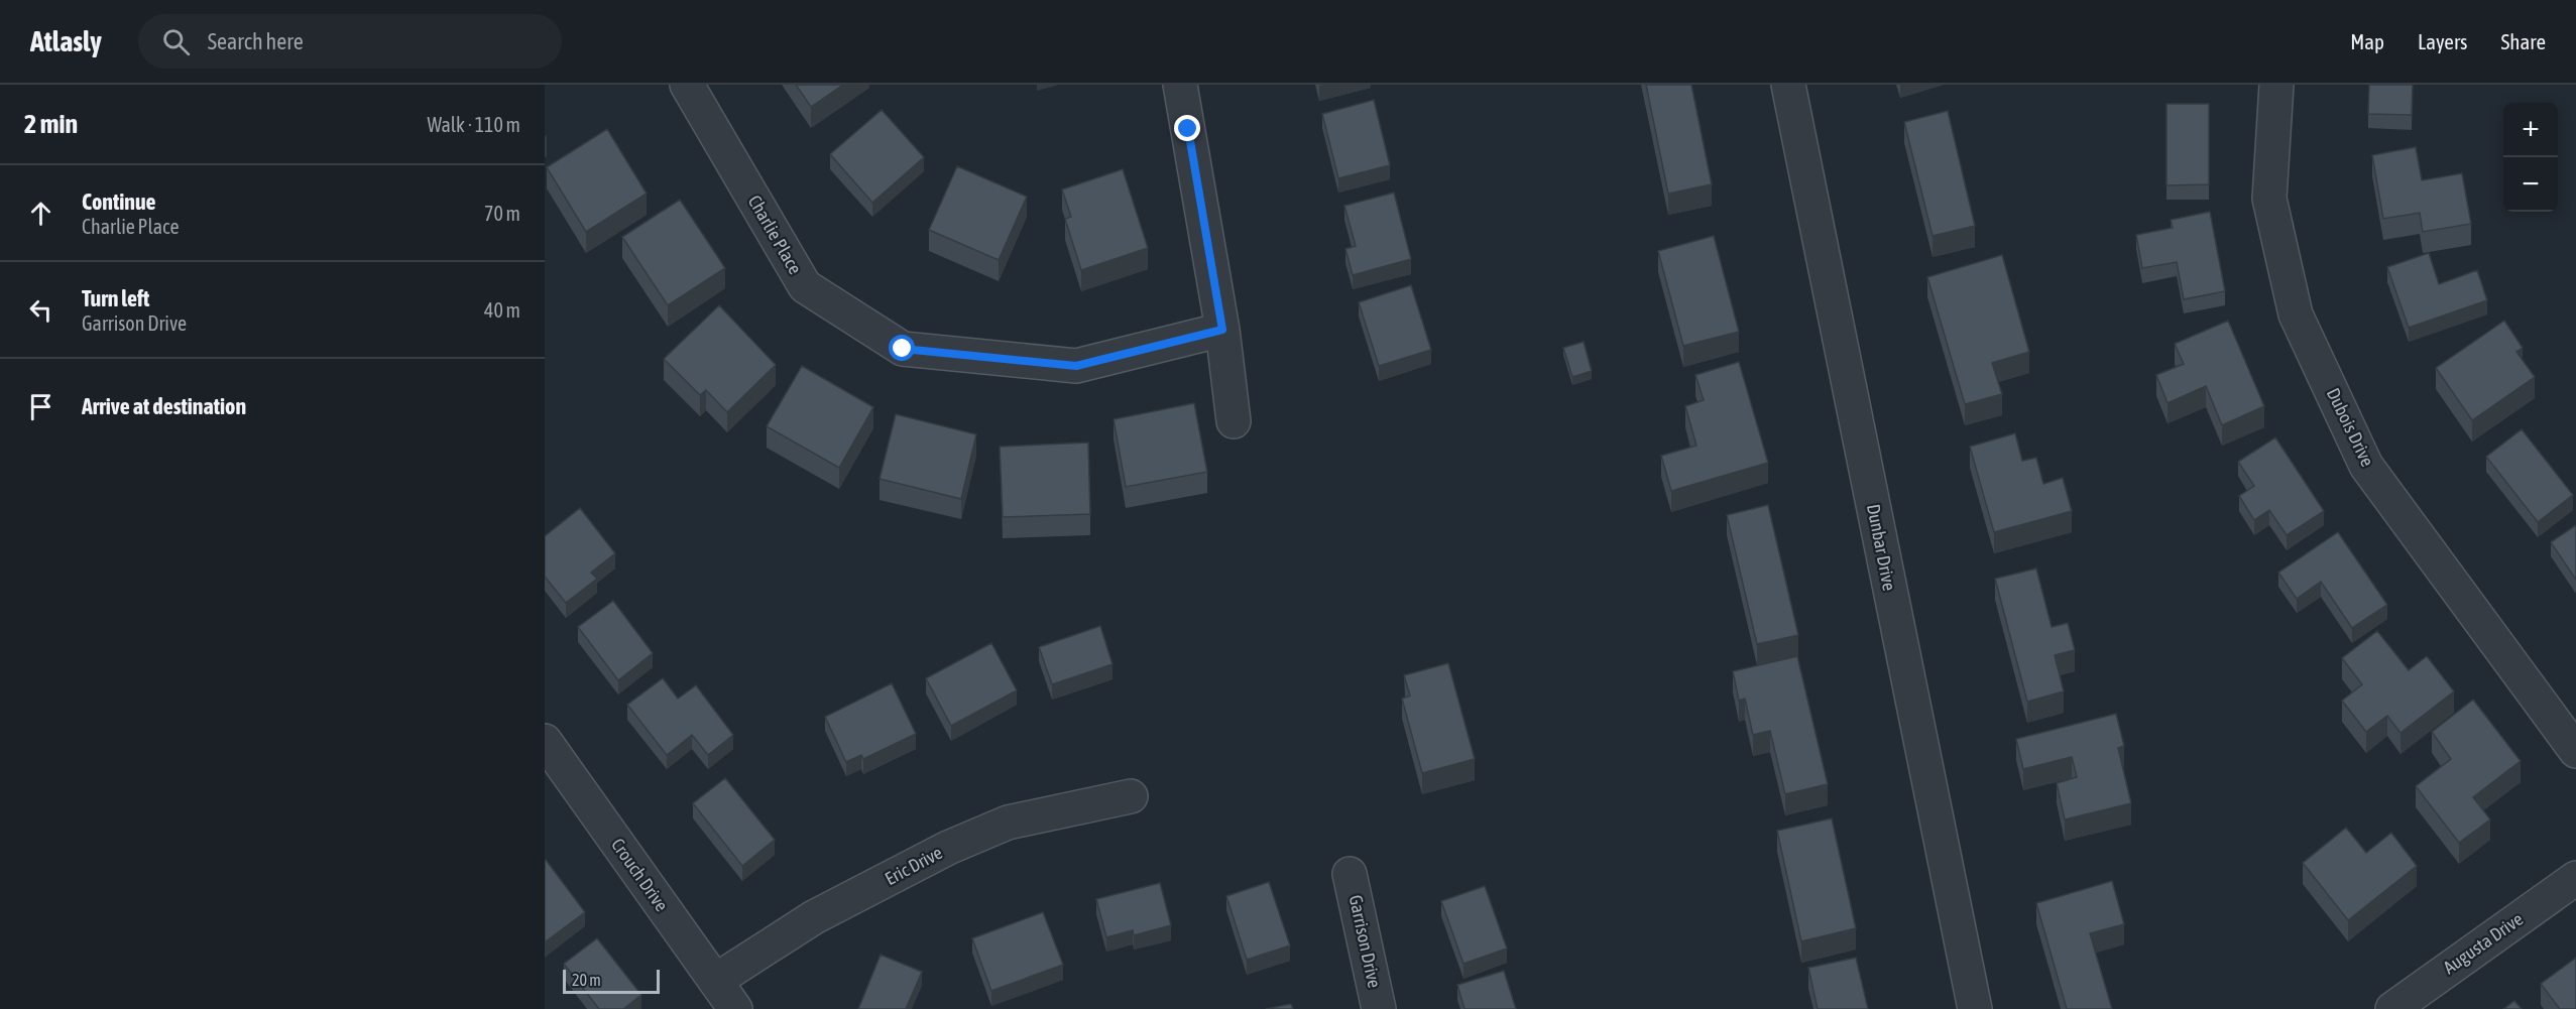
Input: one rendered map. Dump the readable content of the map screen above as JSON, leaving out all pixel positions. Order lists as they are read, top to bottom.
{
  "streets": {
    "street": [
      "Charlie Place",
      "Dubois Drive",
      "Dunbar Drive",
      "Eric Drive",
      "Crouch Drive",
      "Garrison Drive",
      "Augusta Drive"
    ]
  },
  "crossings": [
    ["Eric Drive", "Crouch Drive"]
  ],
  "scale_bar": "20 m",
  "page": {
    "header": "Atlasly",
    "search": "Search here",
    "nav": ["Map", "Layers", "Share"],
    "heading": ["2 min", "Walk · 110 m"],
    "map_buttons": ["+", "−"],
    "list": [
      ["Continue", "Charlie Place", "70 m"],
      ["Turn left", "Garrison Drive", "40 m"],
      "Arrive at destination"
    ],
    "scale": "20 m"
  }
}
